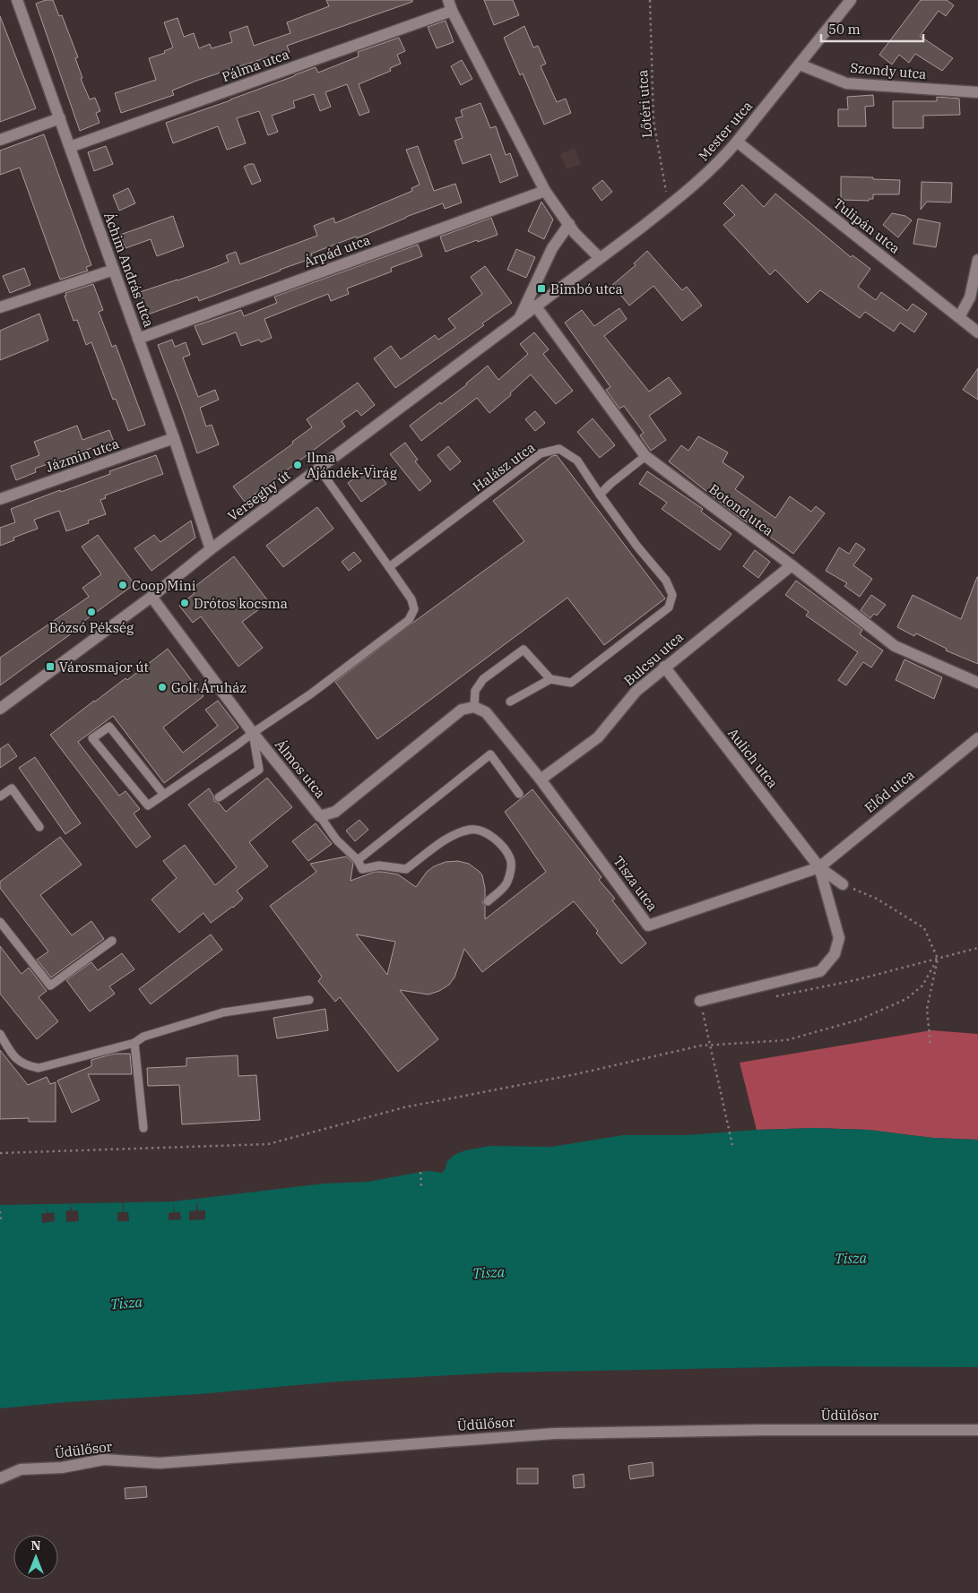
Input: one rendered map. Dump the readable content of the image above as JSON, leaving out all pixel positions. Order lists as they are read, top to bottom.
{
  "streets": {
    "street": [
      "Pálma utca",
      "Szondy utca",
      "Mester utca",
      "Tulipán utca",
      "Árpád utca",
      "Áchim András utca",
      "Jázmin utca",
      "Verseghy út",
      "Botond utca",
      "Bulcsu utca",
      "Aulich utca",
      "Álmos utca",
      "Előd utca",
      "Tisza utca",
      "Üdülősor"
    ],
    "lane": ["Halász utca"],
    "path": ["Lőtéri utca"]
  },
  "crossings": [
    ["Pálma utca", "Áchim András utca"],
    ["Szondy utca", "Mester utca"],
    ["Lőtéri utca", "Mester utca"],
    ["Mester utca", "Tulipán utca"],
    ["Mester utca", "Verseghy út"],
    ["Árpád utca", "Áchim András utca"],
    ["Áchim András utca", "Jázmin utca"],
    ["Áchim András utca", "Verseghy út"],
    ["Verseghy út", "Botond utca"],
    ["Verseghy út", "Álmos utca"],
    ["Botond utca", "Bulcsu utca"],
    ["Bulcsu utca", "Aulich utca"],
    ["Bulcsu utca", "Tisza utca"],
    ["Aulich utca", "Előd utca"],
    ["Aulich utca", "Tisza utca"],
    ["Álmos utca", "Tisza utca"],
    ["Előd utca", "Tisza utca"]
  ],
  "water": ["Tisza"],
  "places": {
    "transit": ["Bimbó utca", "Városmajor út"],
    "other": [
      "Ilma Ajándék-Virág",
      "Coop Mini",
      "Drótos kocsma",
      "Bózsó Pékség",
      "Golf Áruház"
    ]
  },
  "scale_bar": "50 m",
  "north": "top"
}
